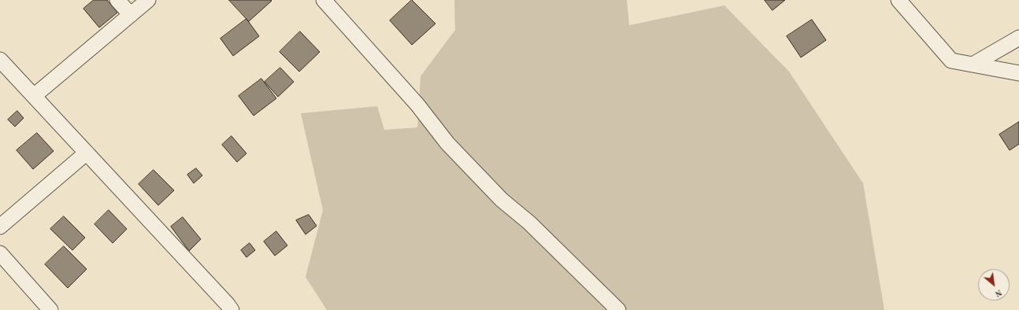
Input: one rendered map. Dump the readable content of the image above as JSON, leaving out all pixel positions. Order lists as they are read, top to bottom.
{
  "north": "bottom right"
}
